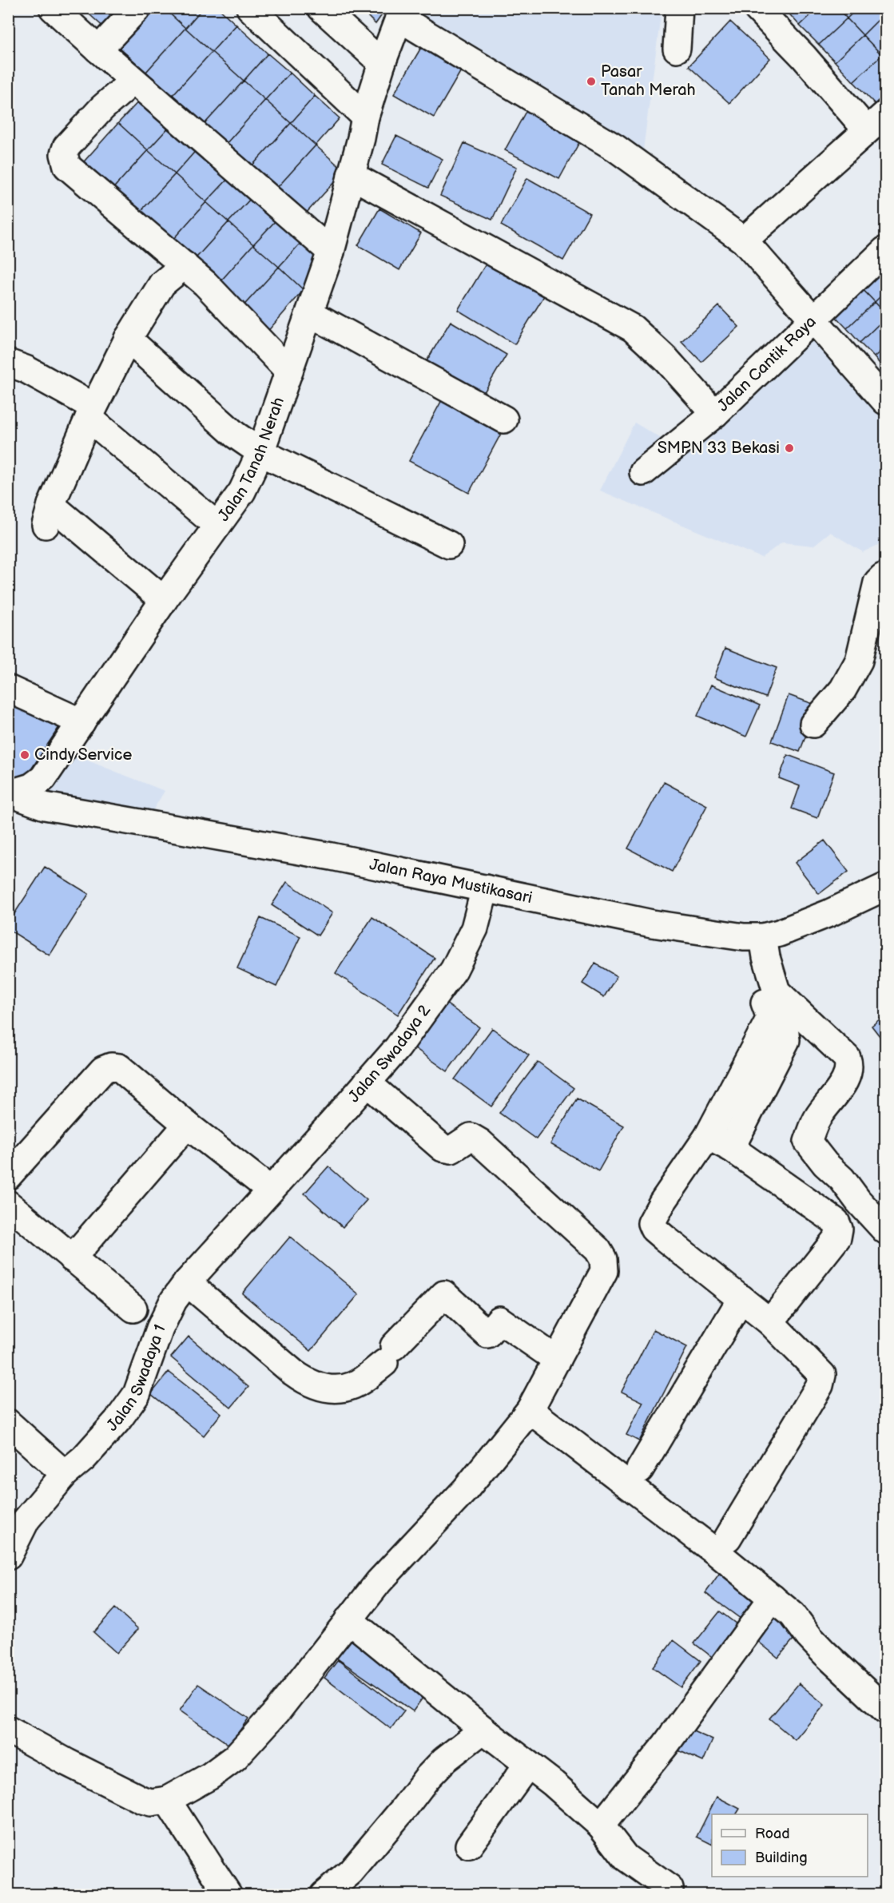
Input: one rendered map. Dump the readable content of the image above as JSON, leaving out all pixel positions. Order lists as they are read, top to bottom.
{
  "streets": {
    "street": [
      "Jalan Cantik Raya",
      "Jalan Tanah Nerah",
      "Jalan Raya Mustikasari",
      "Jalan Swadaya 2",
      "Jalan Swadaya 1"
    ]
  },
  "crossings": [
    ["Jalan Tanah Nerah", "Jalan Raya Mustikasari"],
    ["Jalan Raya Mustikasari", "Jalan Swadaya 2"],
    ["Jalan Swadaya 2", "Jalan Swadaya 1"]
  ],
  "places": ["Pasar Tanah Merah", "SMPN 33 Bekasi", "Cindy Service"],
  "legend": ["Road", "Building"]
}
